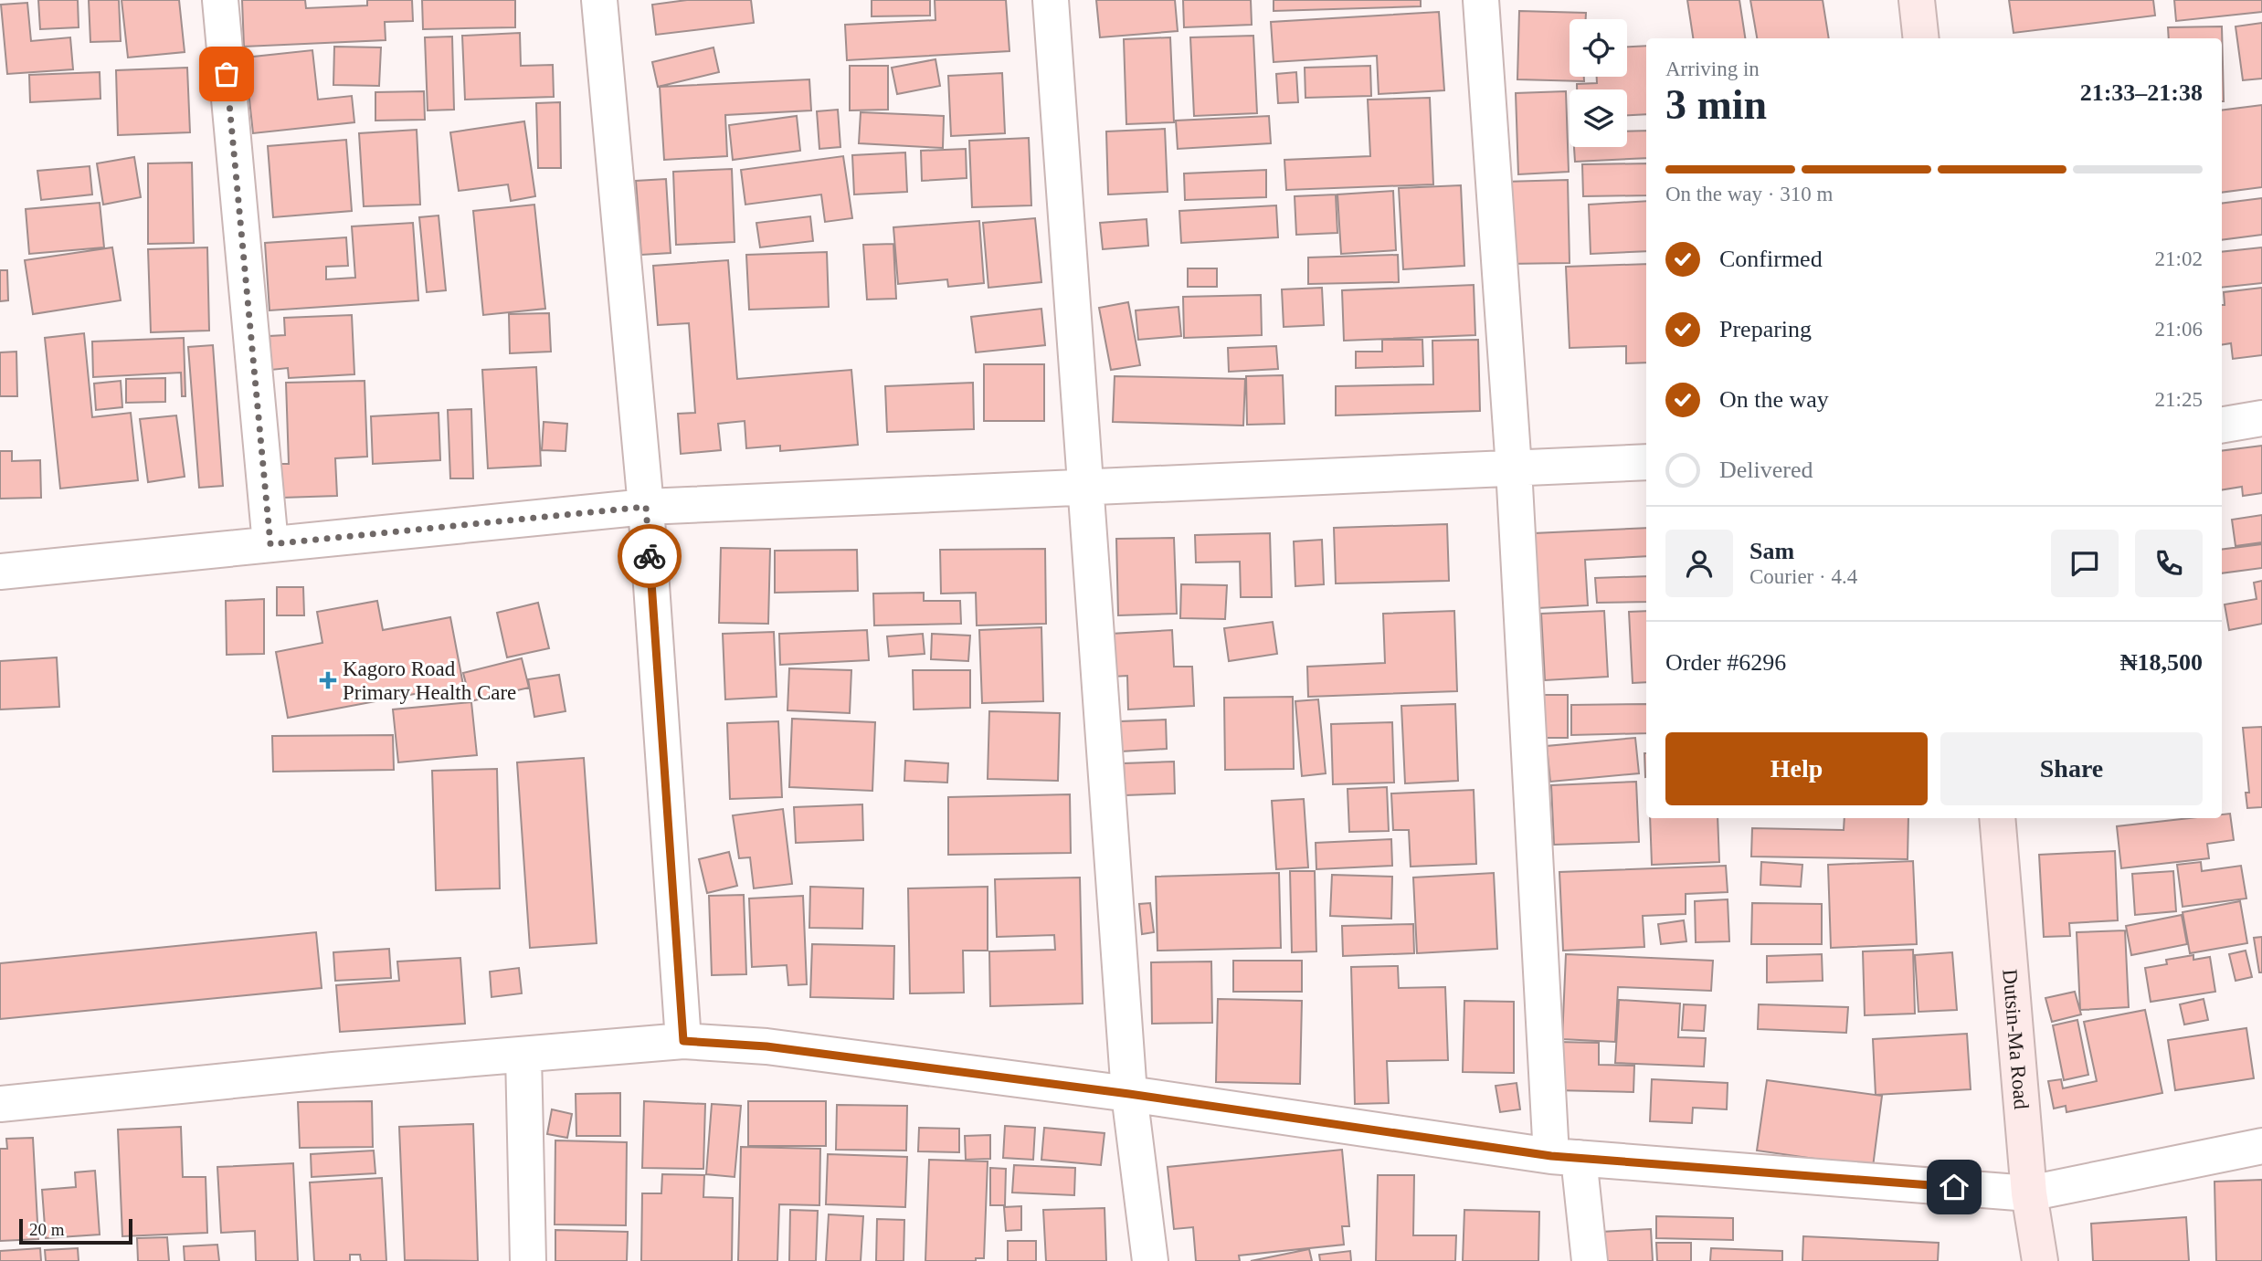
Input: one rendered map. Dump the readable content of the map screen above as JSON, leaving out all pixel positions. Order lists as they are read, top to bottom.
{
  "streets": {
    "street": ["Dutsin-Ma Road"]
  },
  "places": {
    "health": ["Kagoro Road Primary Health Care"]
  },
  "scale_bar": "20 m",
  "page": {
    "heading": ["3 min", "Arriving in", "21:33–21:38"],
    "panel": [
      "Sam",
      "Courier · 4.4",
      "Order #6296",
      "₦18,500"
    ],
    "bar": "On the way · 310 m",
    "list": [
      ["Confirmed", "21:02"],
      ["Preparing", "21:06"],
      ["On the way", "21:25"],
      "Delivered"
    ],
    "buttons": ["Help", "Share"],
    "scale": "20 m"
  }
}
